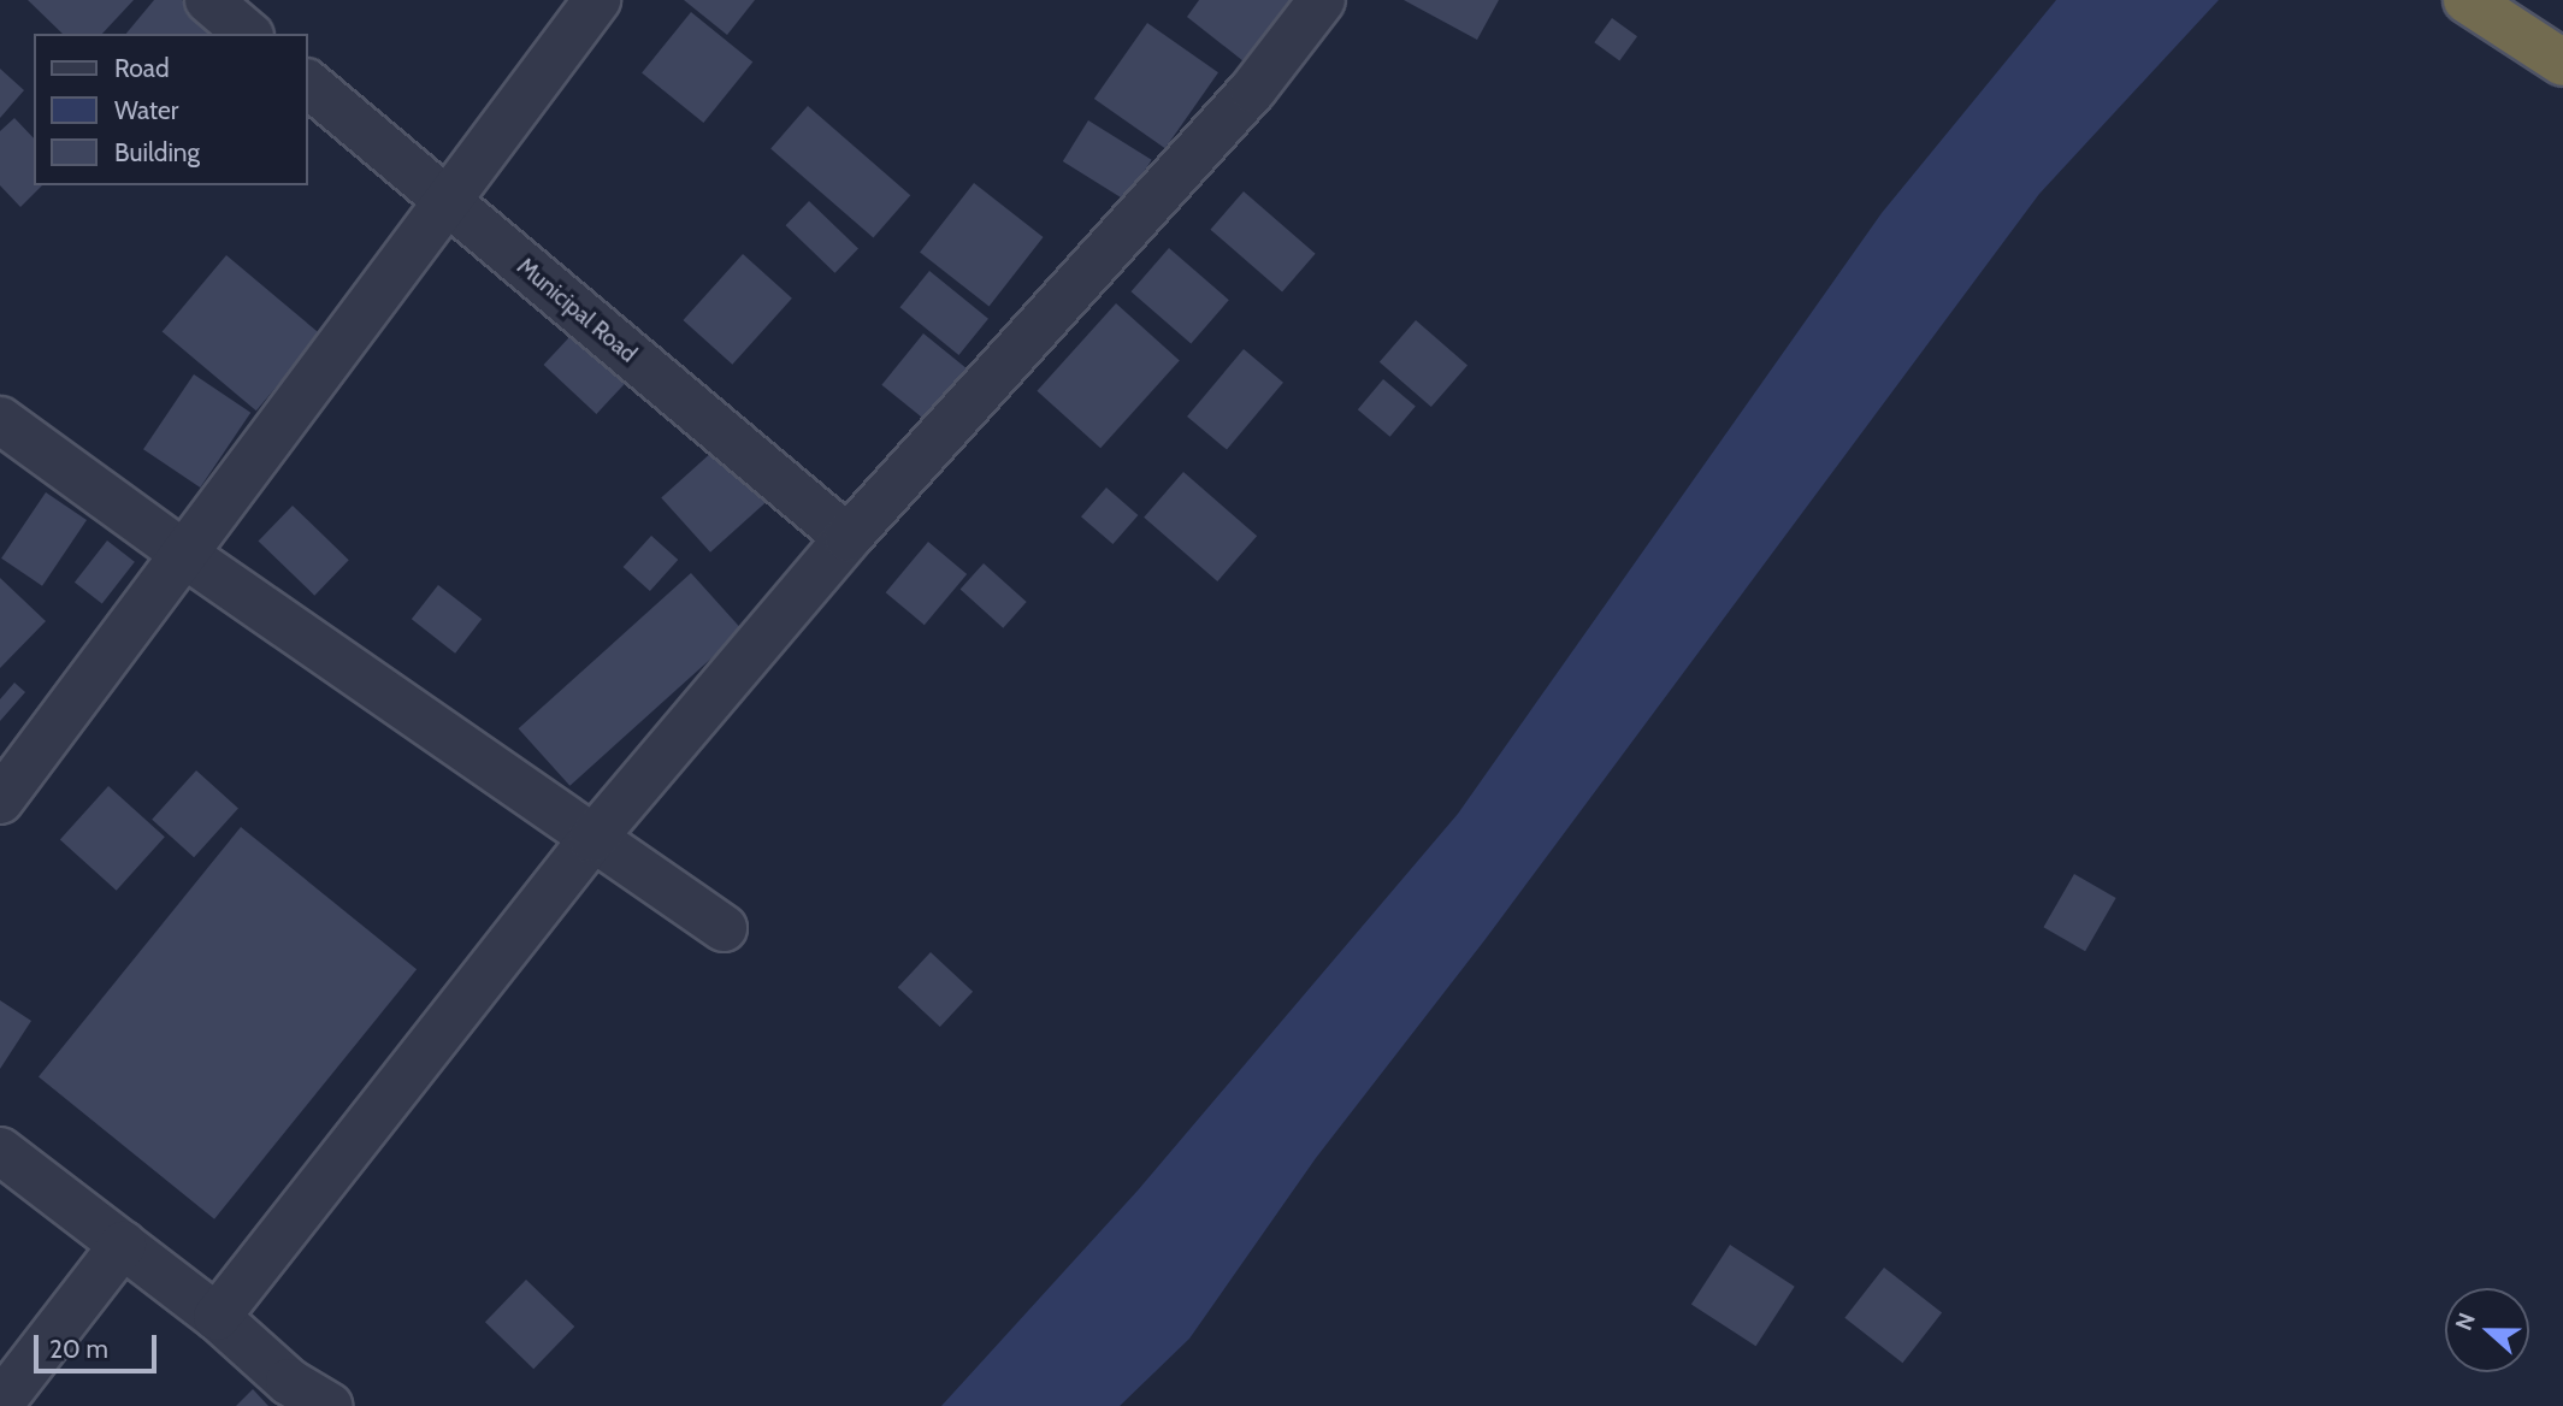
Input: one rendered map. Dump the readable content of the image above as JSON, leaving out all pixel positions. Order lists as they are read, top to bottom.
{
  "streets": {
    "street": ["Municipal Road"]
  },
  "legend": ["Road", "Water", "Building"],
  "scale_bar": "20 m",
  "north": "left"
}
